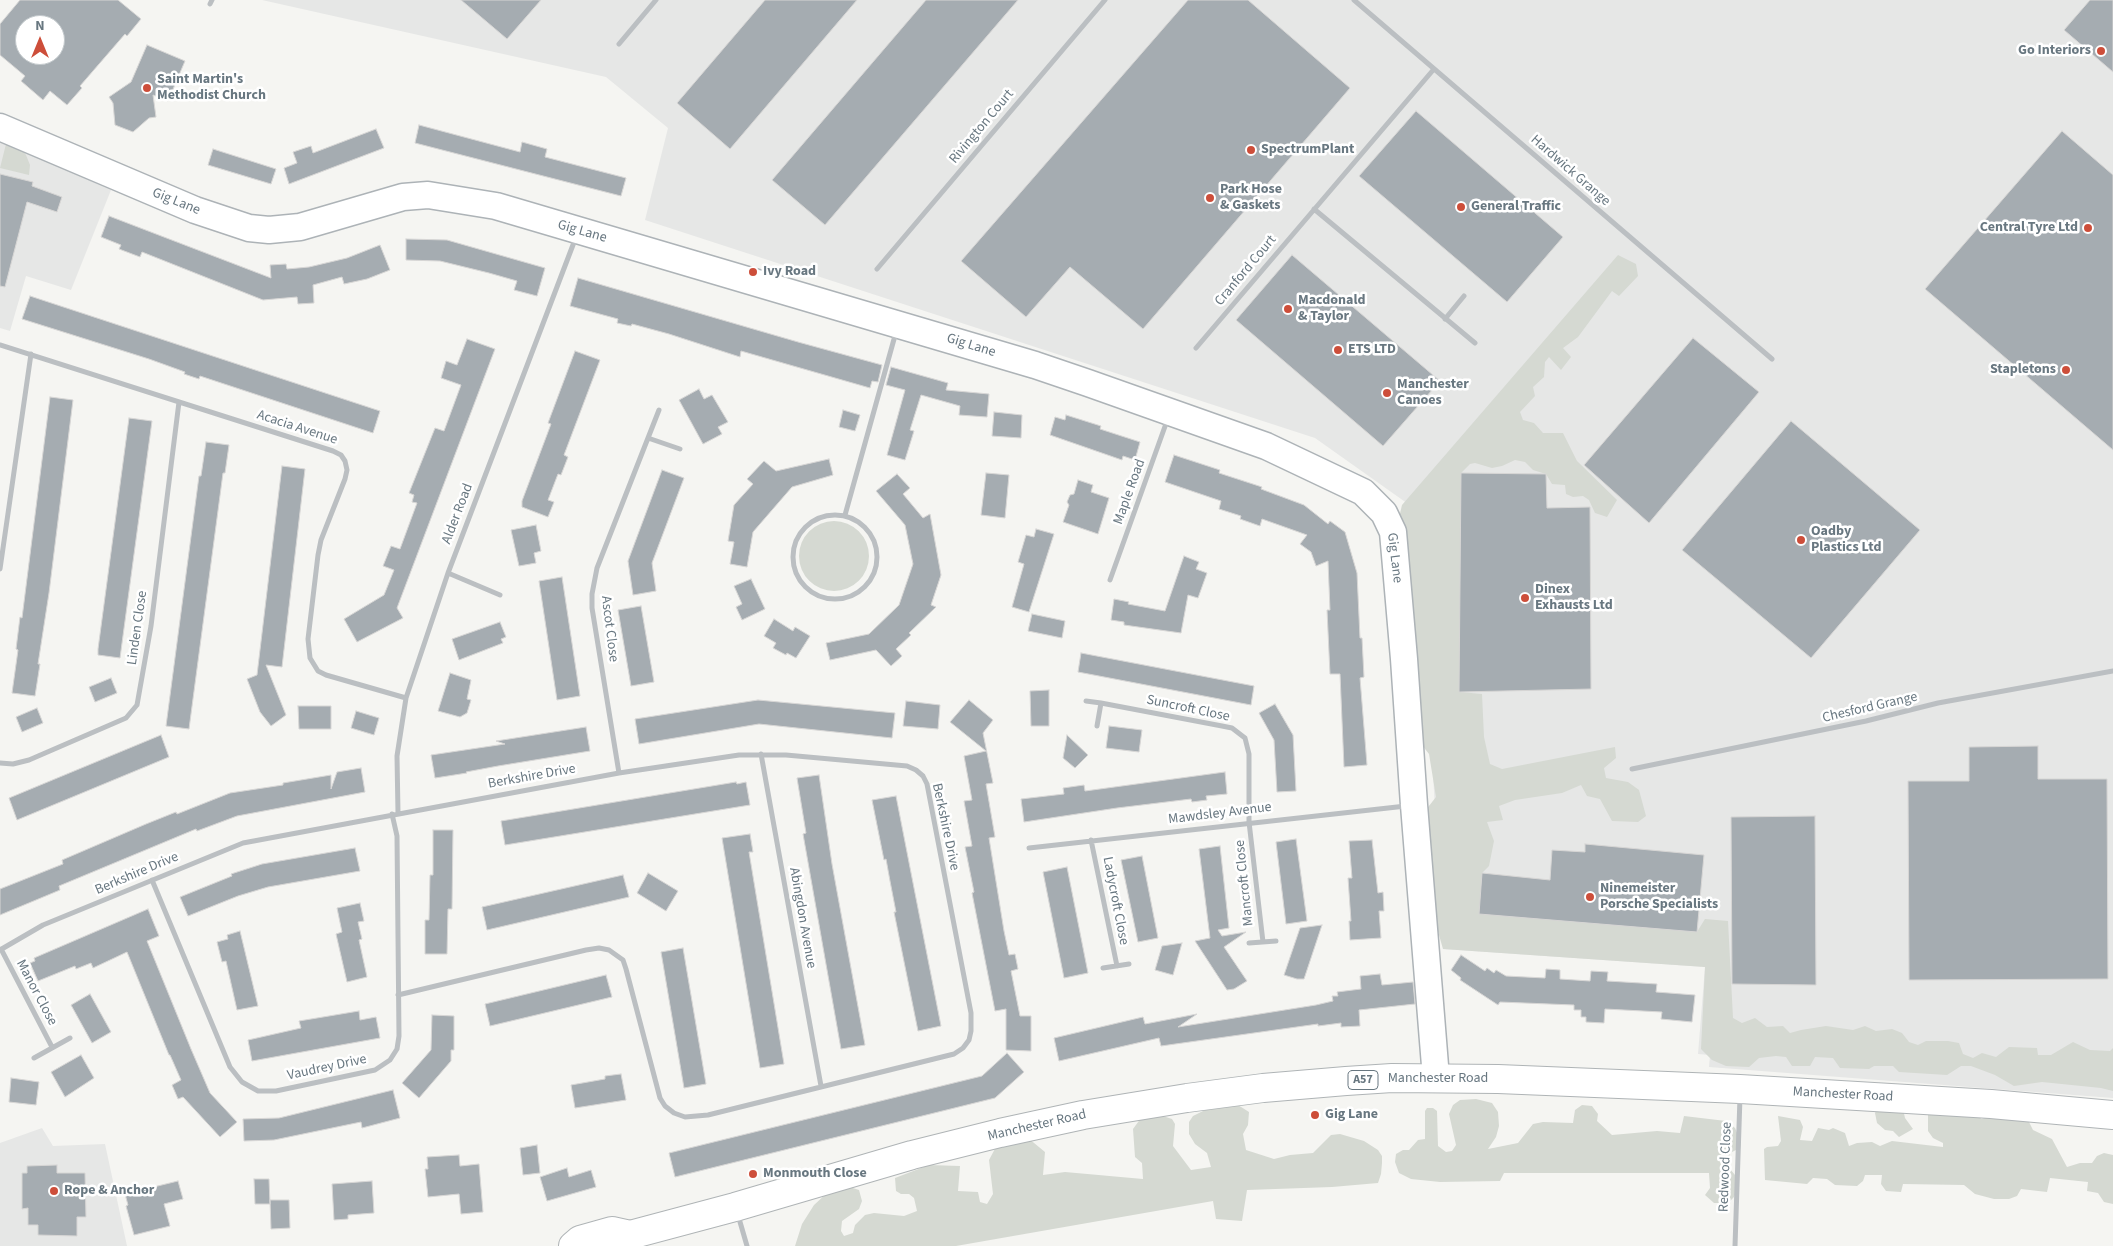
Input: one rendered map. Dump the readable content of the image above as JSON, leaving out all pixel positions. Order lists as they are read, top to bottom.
{
  "streets": {
    "main road": ["Manchester Road", "A57"],
    "street": [
      "Rivington Court",
      "Hardwick Grange",
      "Gig Lane",
      "Cranford Court",
      "Acacia Avenue",
      "Maple Road",
      "Alder Road",
      "Linden Close",
      "Ascot Close",
      "Chesford Grange",
      "Suncroft Close",
      "Berkshire Drive",
      "Mawdsley Avenue",
      "Mancroft Close",
      "Ladycroft Close",
      "Abingdon Avenue",
      "Manor Close",
      "Vaudrey Drive",
      "Redwood Close"
    ]
  },
  "crossings": [
    ["Hardwick Grange", "Cranford Court"],
    ["Gig Lane", "Maple Road"],
    ["Gig Lane", "Alder Road"],
    ["Gig Lane", "Mawdsley Avenue"],
    ["Gig Lane", "Manchester Road"],
    ["Acacia Avenue", "Alder Road"],
    ["Acacia Avenue", "Linden Close"],
    ["Alder Road", "Berkshire Drive"],
    ["Alder Road", "Vaudrey Drive"],
    ["Ascot Close", "Berkshire Drive"],
    ["Suncroft Close", "Mawdsley Avenue"],
    ["Suncroft Close", "Mancroft Close"],
    ["Berkshire Drive", "Abingdon Avenue"],
    ["Berkshire Drive", "Manor Close"],
    ["Berkshire Drive", "Vaudrey Drive"],
    ["Mawdsley Avenue", "Mancroft Close"],
    ["Mawdsley Avenue", "Ladycroft Close"],
    ["Manchester Road", "Redwood Close"]
  ],
  "places": [
    "Go Interiors",
    "Saint Martin's Methodist Church",
    "SpectrumPlant",
    "Park Hose & Gaskets",
    "General Traffic",
    "Central Tyre Ltd",
    "Ivy Road",
    "Macdonald & Taylor",
    "ETS LTD",
    "Stapletons",
    "Manchester Canoes",
    "Oadby Plastics Ltd",
    "Dinex Exhausts Ltd",
    "Ninemeister Porsche Specialists",
    "Gig Lane",
    "Monmouth Close",
    "Rope & Anchor"
  ],
  "north": "top"
}
